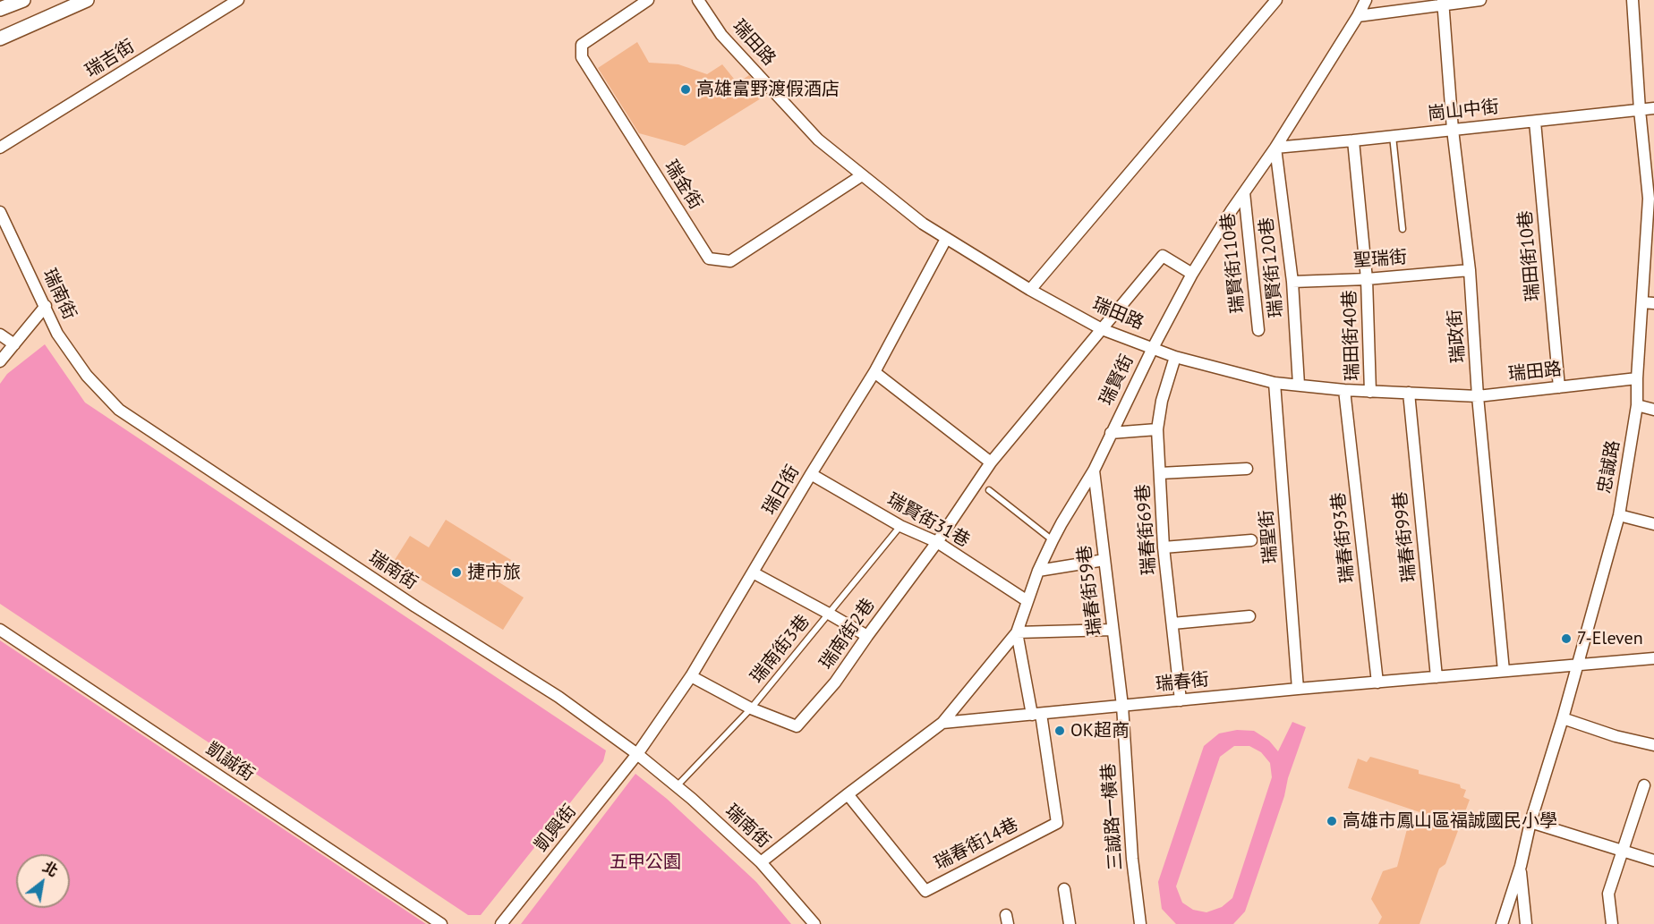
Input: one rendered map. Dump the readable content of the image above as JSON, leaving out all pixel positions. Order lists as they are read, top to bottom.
{
  "streets": {
    "street": [
      "瑞田路",
      "瑞吉街",
      "崗山中街",
      "瑞金街",
      "瑞田街10巷",
      "聖瑞街",
      "瑞賢街110巷",
      "瑞賢街120巷",
      "瑞南街",
      "瑞田街40巷",
      "瑞政街",
      "瑞賢街",
      "忠誠路",
      "瑞日街",
      "瑞賢街31巷",
      "瑞春街69巷",
      "瑞聖街",
      "瑞春街99巷",
      "瑞春街93巷",
      "瑞春街59巷",
      "瑞南街2巷",
      "瑞春街",
      "凱誠街",
      "三誠路一橫巷",
      "凱興街",
      "瑞春街14巷"
    ],
    "lane": ["瑞南街3巷"]
  },
  "crossings": [
    ["瑞田路", "瑞金街"],
    ["瑞田路", "瑞田街10巷"],
    ["瑞田路", "瑞賢街120巷"],
    ["瑞田路", "瑞田街40巷"],
    ["瑞田路", "瑞政街"],
    ["瑞田路", "瑞賢街"],
    ["瑞田路", "忠誠路"],
    ["瑞田路", "瑞日街"],
    ["瑞田路", "瑞春街69巷"],
    ["瑞田路", "瑞聖街"],
    ["瑞田路", "瑞春街99巷"],
    ["瑞田路", "瑞春街93巷"],
    ["瑞田路", "瑞南街2巷"],
    ["崗山中街", "瑞田街10巷"],
    ["崗山中街", "瑞賢街120巷"],
    ["崗山中街", "瑞田街40巷"],
    ["崗山中街", "瑞政街"],
    ["崗山中街", "瑞賢街"],
    ["崗山中街", "忠誠路"],
    ["聖瑞街", "瑞賢街120巷"],
    ["聖瑞街", "瑞田街40巷"],
    ["聖瑞街", "瑞政街"],
    ["瑞賢街110巷", "瑞賢街"],
    ["瑞賢街120巷", "瑞賢街"],
    ["瑞南街", "瑞日街"],
    ["瑞南街", "瑞南街3巷"],
    ["瑞南街", "凱興街"],
    ["瑞政街", "瑞春街"],
    ["瑞賢街", "瑞賢街31巷"],
    ["瑞賢街", "瑞春街59巷"],
    ["瑞賢街", "瑞南街2巷"],
    ["瑞賢街", "瑞春街"],
    ["忠誠路", "瑞春街"],
    ["瑞日街", "瑞賢街31巷"],
    ["瑞日街", "瑞南街2巷"],
    ["瑞日街", "凱興街"],
    ["瑞賢街31巷", "瑞南街2巷"],
    ["瑞賢街31巷", "瑞南街3巷"],
    ["瑞春街69巷", "瑞春街"],
    ["瑞聖街", "瑞春街"],
    ["瑞春街99巷", "瑞春街"],
    ["瑞春街93巷", "瑞春街"],
    ["瑞春街59巷", "瑞春街"],
    ["瑞春街59巷", "三誠路一橫巷"],
    ["瑞南街2巷", "瑞南街3巷"],
    ["瑞春街", "三誠路一橫巷"],
    ["瑞春街", "瑞春街14巷"]
  ],
  "parks": ["五甲公園"],
  "places": [
    "高雄富野渡假酒店",
    "捷市旅",
    "7-Eleven",
    "OK超商",
    "高雄市鳳山區福誠國民小學"
  ],
  "north": "top right"
}
